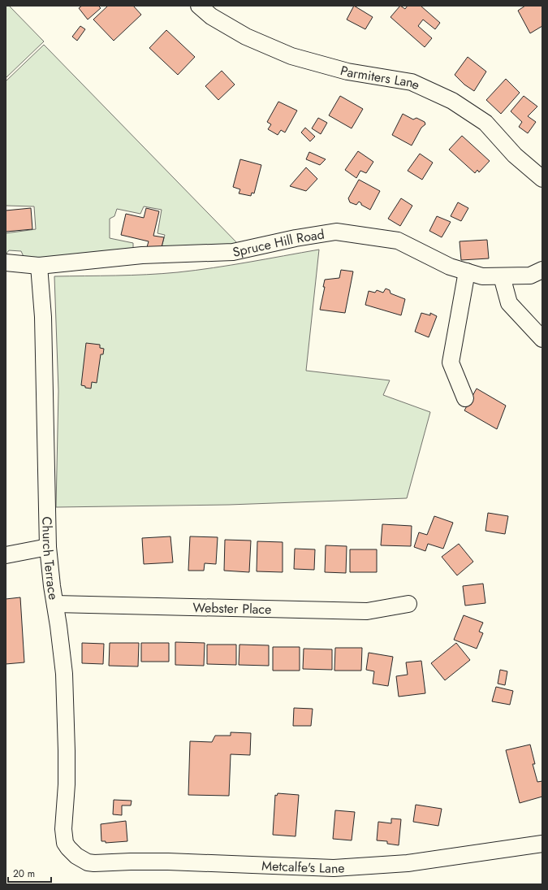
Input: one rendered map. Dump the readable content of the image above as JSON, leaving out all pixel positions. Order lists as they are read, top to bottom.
{
  "streets": {
    "street": [
      "Parmiters Lane",
      "Spruce Hill Road",
      "Church Terrace",
      "Webster Place",
      "Metcalfe's Lane"
    ]
  },
  "crossings": [
    ["Spruce Hill Road", "Church Terrace"],
    ["Church Terrace", "Webster Place"],
    ["Church Terrace", "Metcalfe's Lane"]
  ],
  "scale_bar": "20 m"
}
